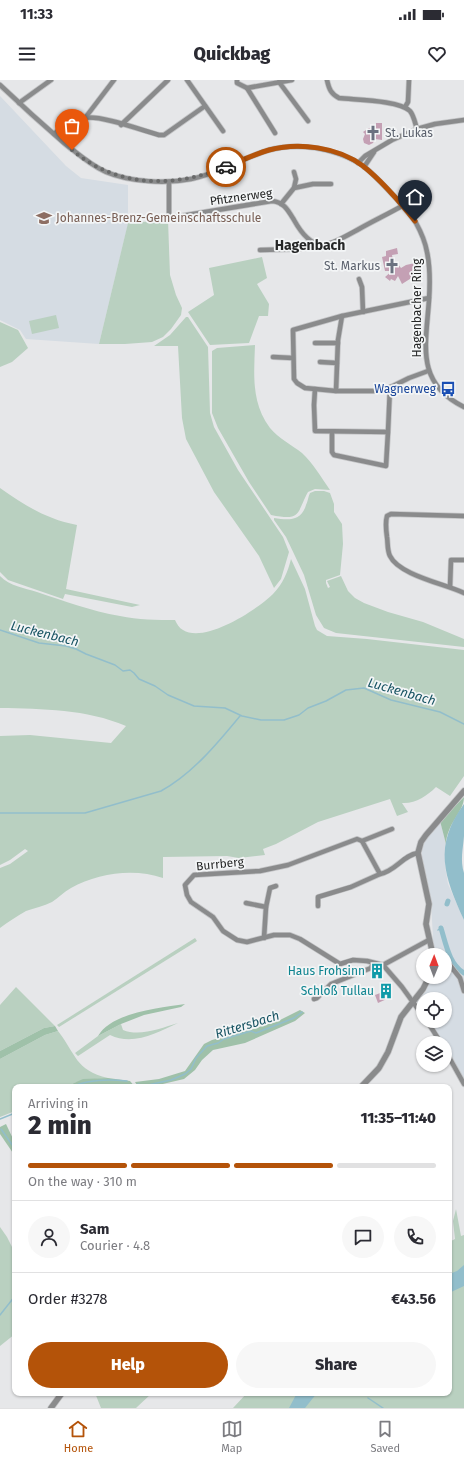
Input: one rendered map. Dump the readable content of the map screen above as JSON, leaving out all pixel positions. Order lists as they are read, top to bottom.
{
  "streets": {
    "street": ["Pfitznerweg", "Hagenbacher Ring", "Burrberg"]
  },
  "crossings": [
    ["Pfitznerweg", "Hagenbacher Ring"]
  ],
  "districts": ["Hagenbach"],
  "water": ["Luckenbach", "Rittersbach"],
  "places": {
    "church": ["St. Lukas", "St. Markus"],
    "school or university": ["Johannes-Brenz-Gemeinschaftsschule"],
    "bus stop": ["Wagnerweg"],
    "building": ["Haus Frohsinn", "Schloß Tullau"]
  },
  "north": "top",
  "page": {
    "status": "11:33",
    "header": "Quickbag",
    "heading": ["2 min", "Arriving in", "11:35–11:40"],
    "panel": [
      "Sam",
      "Courier · 4.8",
      "Order #3278",
      "€43.56"
    ],
    "bar": "On the way · 310 m",
    "buttons": ["Help", "Share"],
    "tabs": ["Home", "Map", "Saved"]
  }
}
